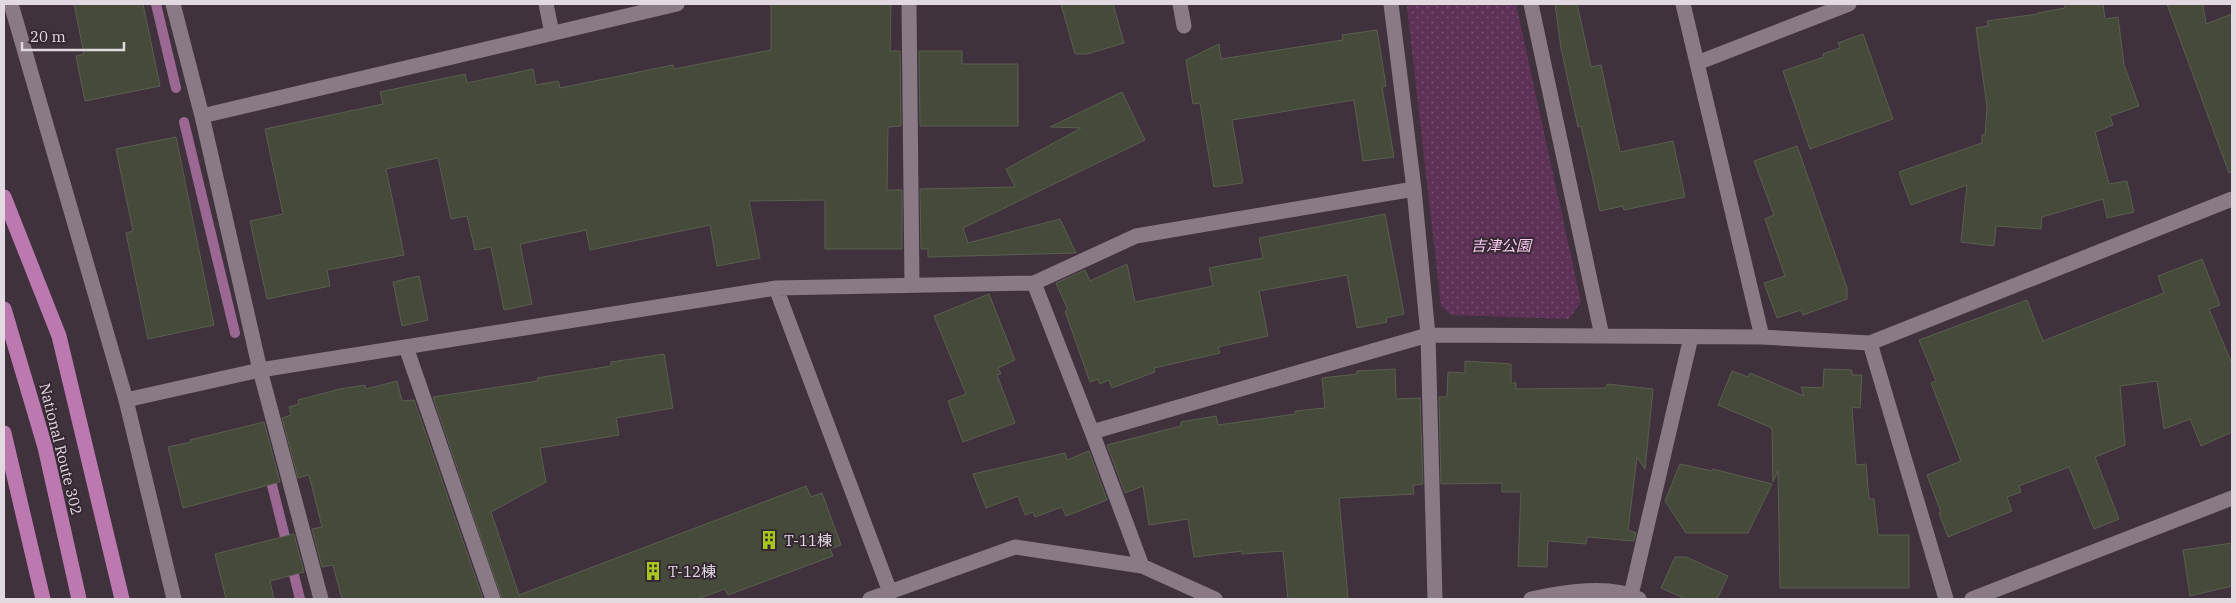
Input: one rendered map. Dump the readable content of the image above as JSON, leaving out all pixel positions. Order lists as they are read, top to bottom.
{
  "streets": {
    "highway": ["National Route 302"]
  },
  "parks": ["吉津公園"],
  "places": {
    "building": ["T-11棟", "T-12棟"]
  },
  "scale_bar": "20 m"
}
